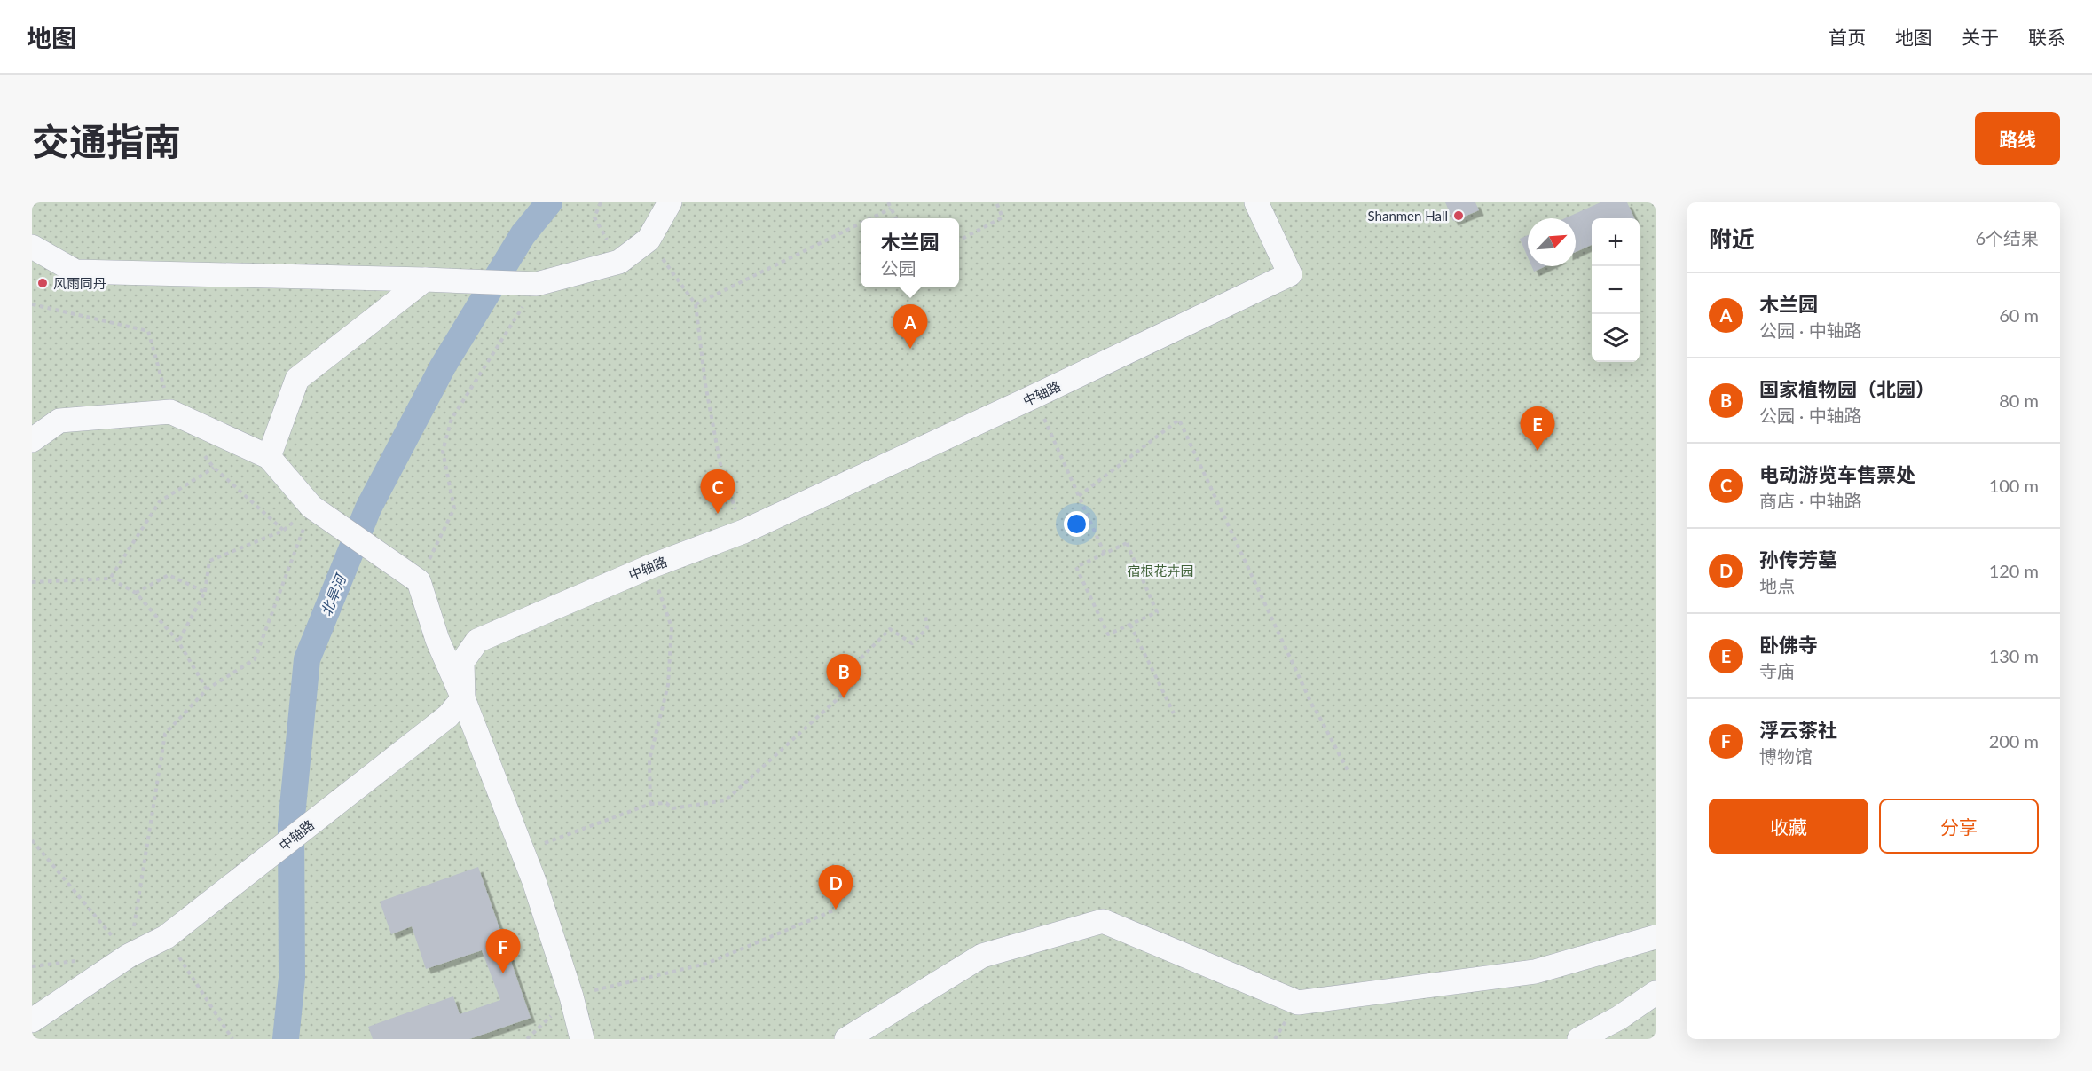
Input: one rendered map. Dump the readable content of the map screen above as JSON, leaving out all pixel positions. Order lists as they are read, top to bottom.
{
  "streets": {
    "street": ["中轴路"]
  },
  "water": ["北旱河"],
  "parks": ["宿根花卉园"],
  "places": ["Shanmen Hall", "风雨同丹"],
  "north": "top right",
  "page": {
    "header": "地图",
    "nav": [
      "首页",
      "地图",
      "关于",
      "联系"
    ],
    "title": "交通指南",
    "buttons": [
      "路线",
      ["收藏", "分享"]
    ],
    "heading": ["附近", "6个结果"],
    "map_buttons": ["+", "−"],
    "popup": ["木兰园", "公园"],
    "list": [
      {
        "mark": "A",
        "name": "木兰园",
        "note": "公园 · 中轴路",
        "value": "60 m"
      },
      {
        "mark": "B",
        "name": "国家植物园（北园）",
        "note": "公园 · 中轴路",
        "value": "80 m"
      },
      {
        "mark": "C",
        "name": "电动游览车售票处",
        "note": "商店 · 中轴路",
        "value": "100 m"
      },
      {
        "mark": "D",
        "name": "孙传芳墓",
        "note": "地点",
        "value": "120 m"
      },
      {
        "mark": "E",
        "name": "卧佛寺",
        "note": "寺庙",
        "value": "130 m"
      },
      {
        "mark": "F",
        "name": "浮云茶社",
        "note": "博物馆",
        "value": "200 m"
      }
    ],
    "pins": [
      "A",
      "E",
      "C",
      "B",
      "D",
      "F"
    ]
  }
}
